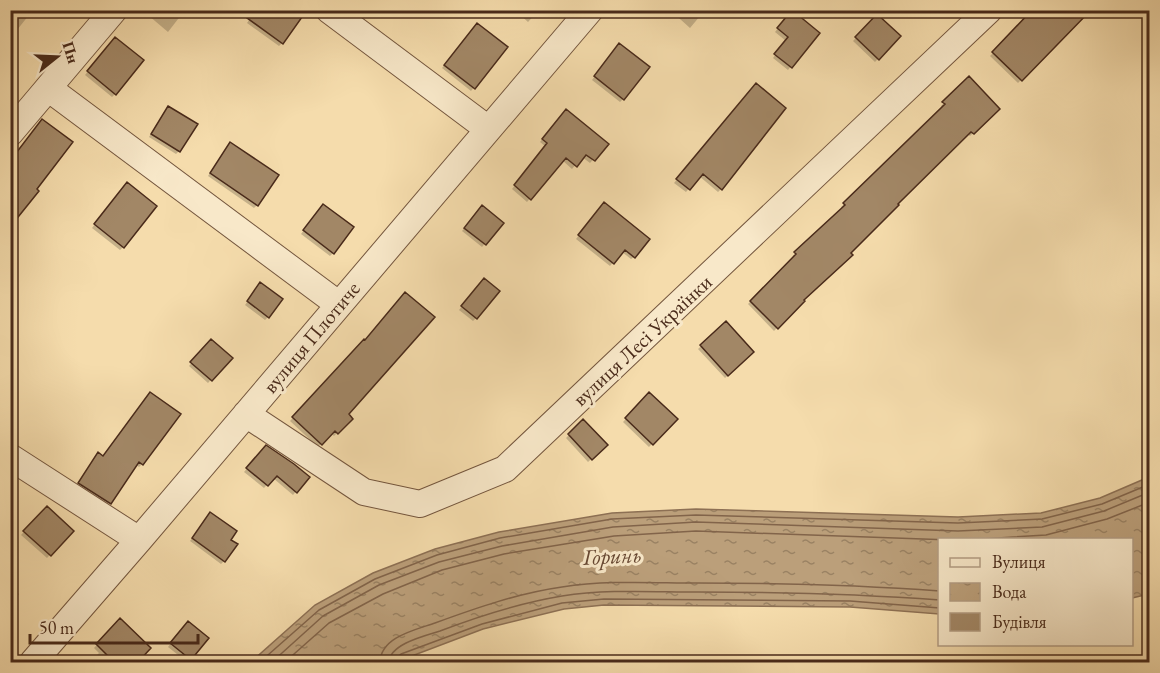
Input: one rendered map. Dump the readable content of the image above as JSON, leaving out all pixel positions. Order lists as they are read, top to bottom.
{
  "streets": {
    "street": ["вулиця Плотиче", "вулиця Лесі Українки"]
  },
  "crossings": [
    ["вулиця Плотиче", "вулиця Лесі Українки"]
  ],
  "water": ["Горинь"],
  "legend": ["Вулиця", "Вода", "Будівля"],
  "scale_bar": "50 m",
  "north": "right"
}
